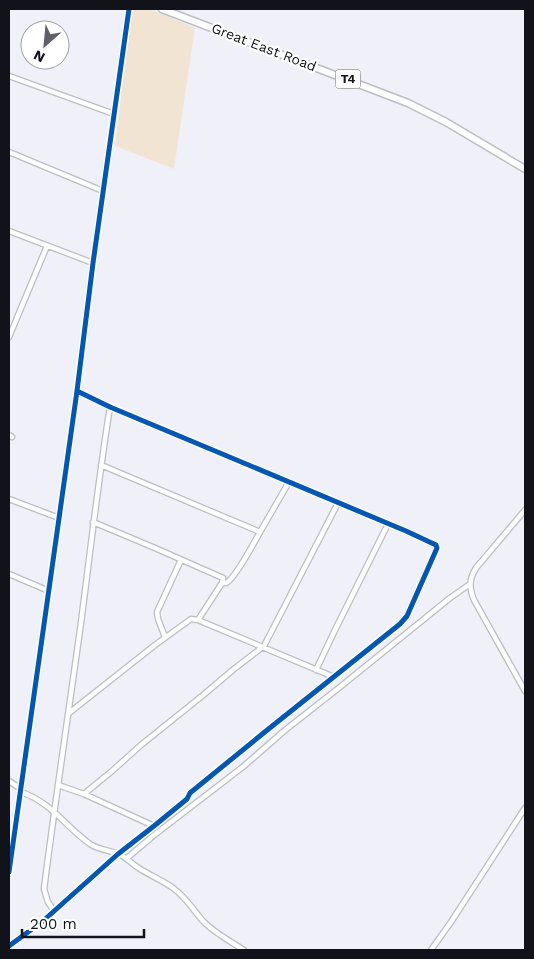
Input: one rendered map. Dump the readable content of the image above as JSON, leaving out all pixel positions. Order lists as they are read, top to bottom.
{
  "streets": {
    "highway": ["Great East Road", "T4"]
  },
  "scale_bar": "200 m",
  "north": "bottom left"
}
